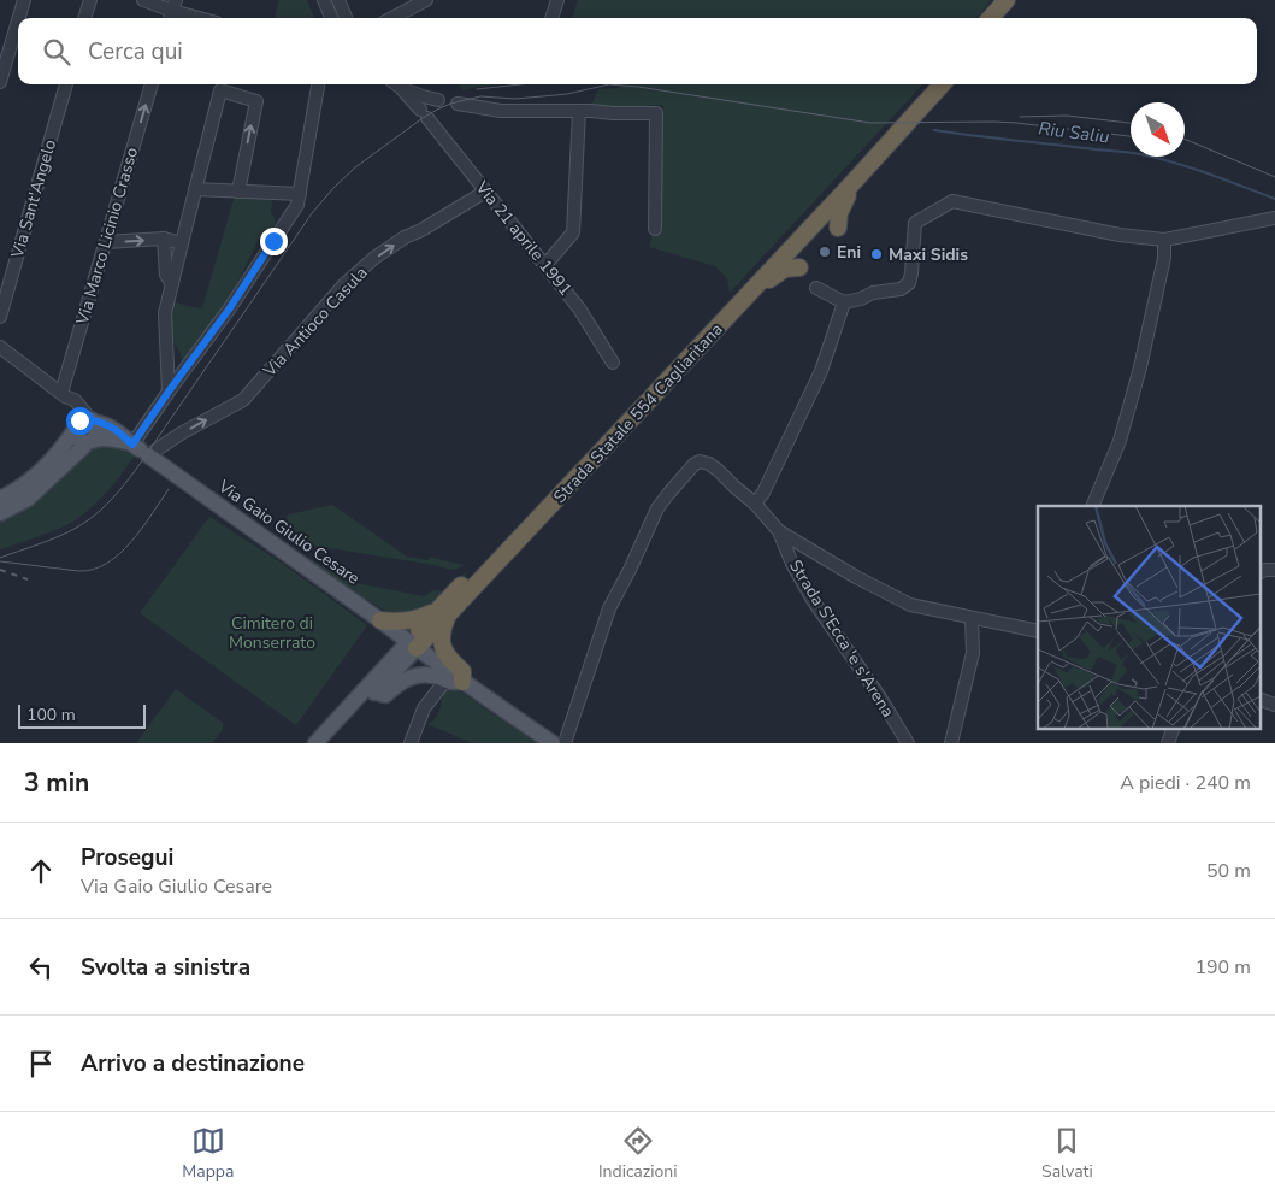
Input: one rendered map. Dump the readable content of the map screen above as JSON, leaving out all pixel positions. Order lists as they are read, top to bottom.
{
  "streets": {
    "highway": ["Strada Statale 554 Cagliaritana"],
    "main road": ["Via Gaio Giulio Cesare"],
    "street": [
      "Via Sant'Angelo",
      "Via Marco Licinio Crasso",
      "Via 21 aprile 1991",
      "Via Antioco Casula",
      "Strada S'Ecca 'e s'Arena"
    ]
  },
  "crossings": [
    ["Via Marco Licinio Crasso", "Via Gaio Giulio Cesare"],
    ["Via 21 aprile 1991", "Via Antioco Casula"],
    ["Via Antioco Casula", "Via Gaio Giulio Cesare"],
    ["Strada Statale 554 Cagliaritana", "Via Gaio Giulio Cesare"]
  ],
  "water": ["Riu Saliu"],
  "parks": ["Cimitero di Monserrato"],
  "places": ["Eni", "Maxi Sidis"],
  "scale_bar": "100 m",
  "north": "bottom right",
  "page": {
    "search": "Cerca qui",
    "scale": "100 m",
    "heading": ["3 min", "A piedi · 240 m"],
    "list": [
      ["Prosegui", "Via Gaio Giulio Cesare", "50 m"],
      ["Svolta a sinistra", "190 m"],
      "Arrivo a destinazione"
    ],
    "nav": ["Mappa", "Indicazioni", "Salvati"]
  }
}
